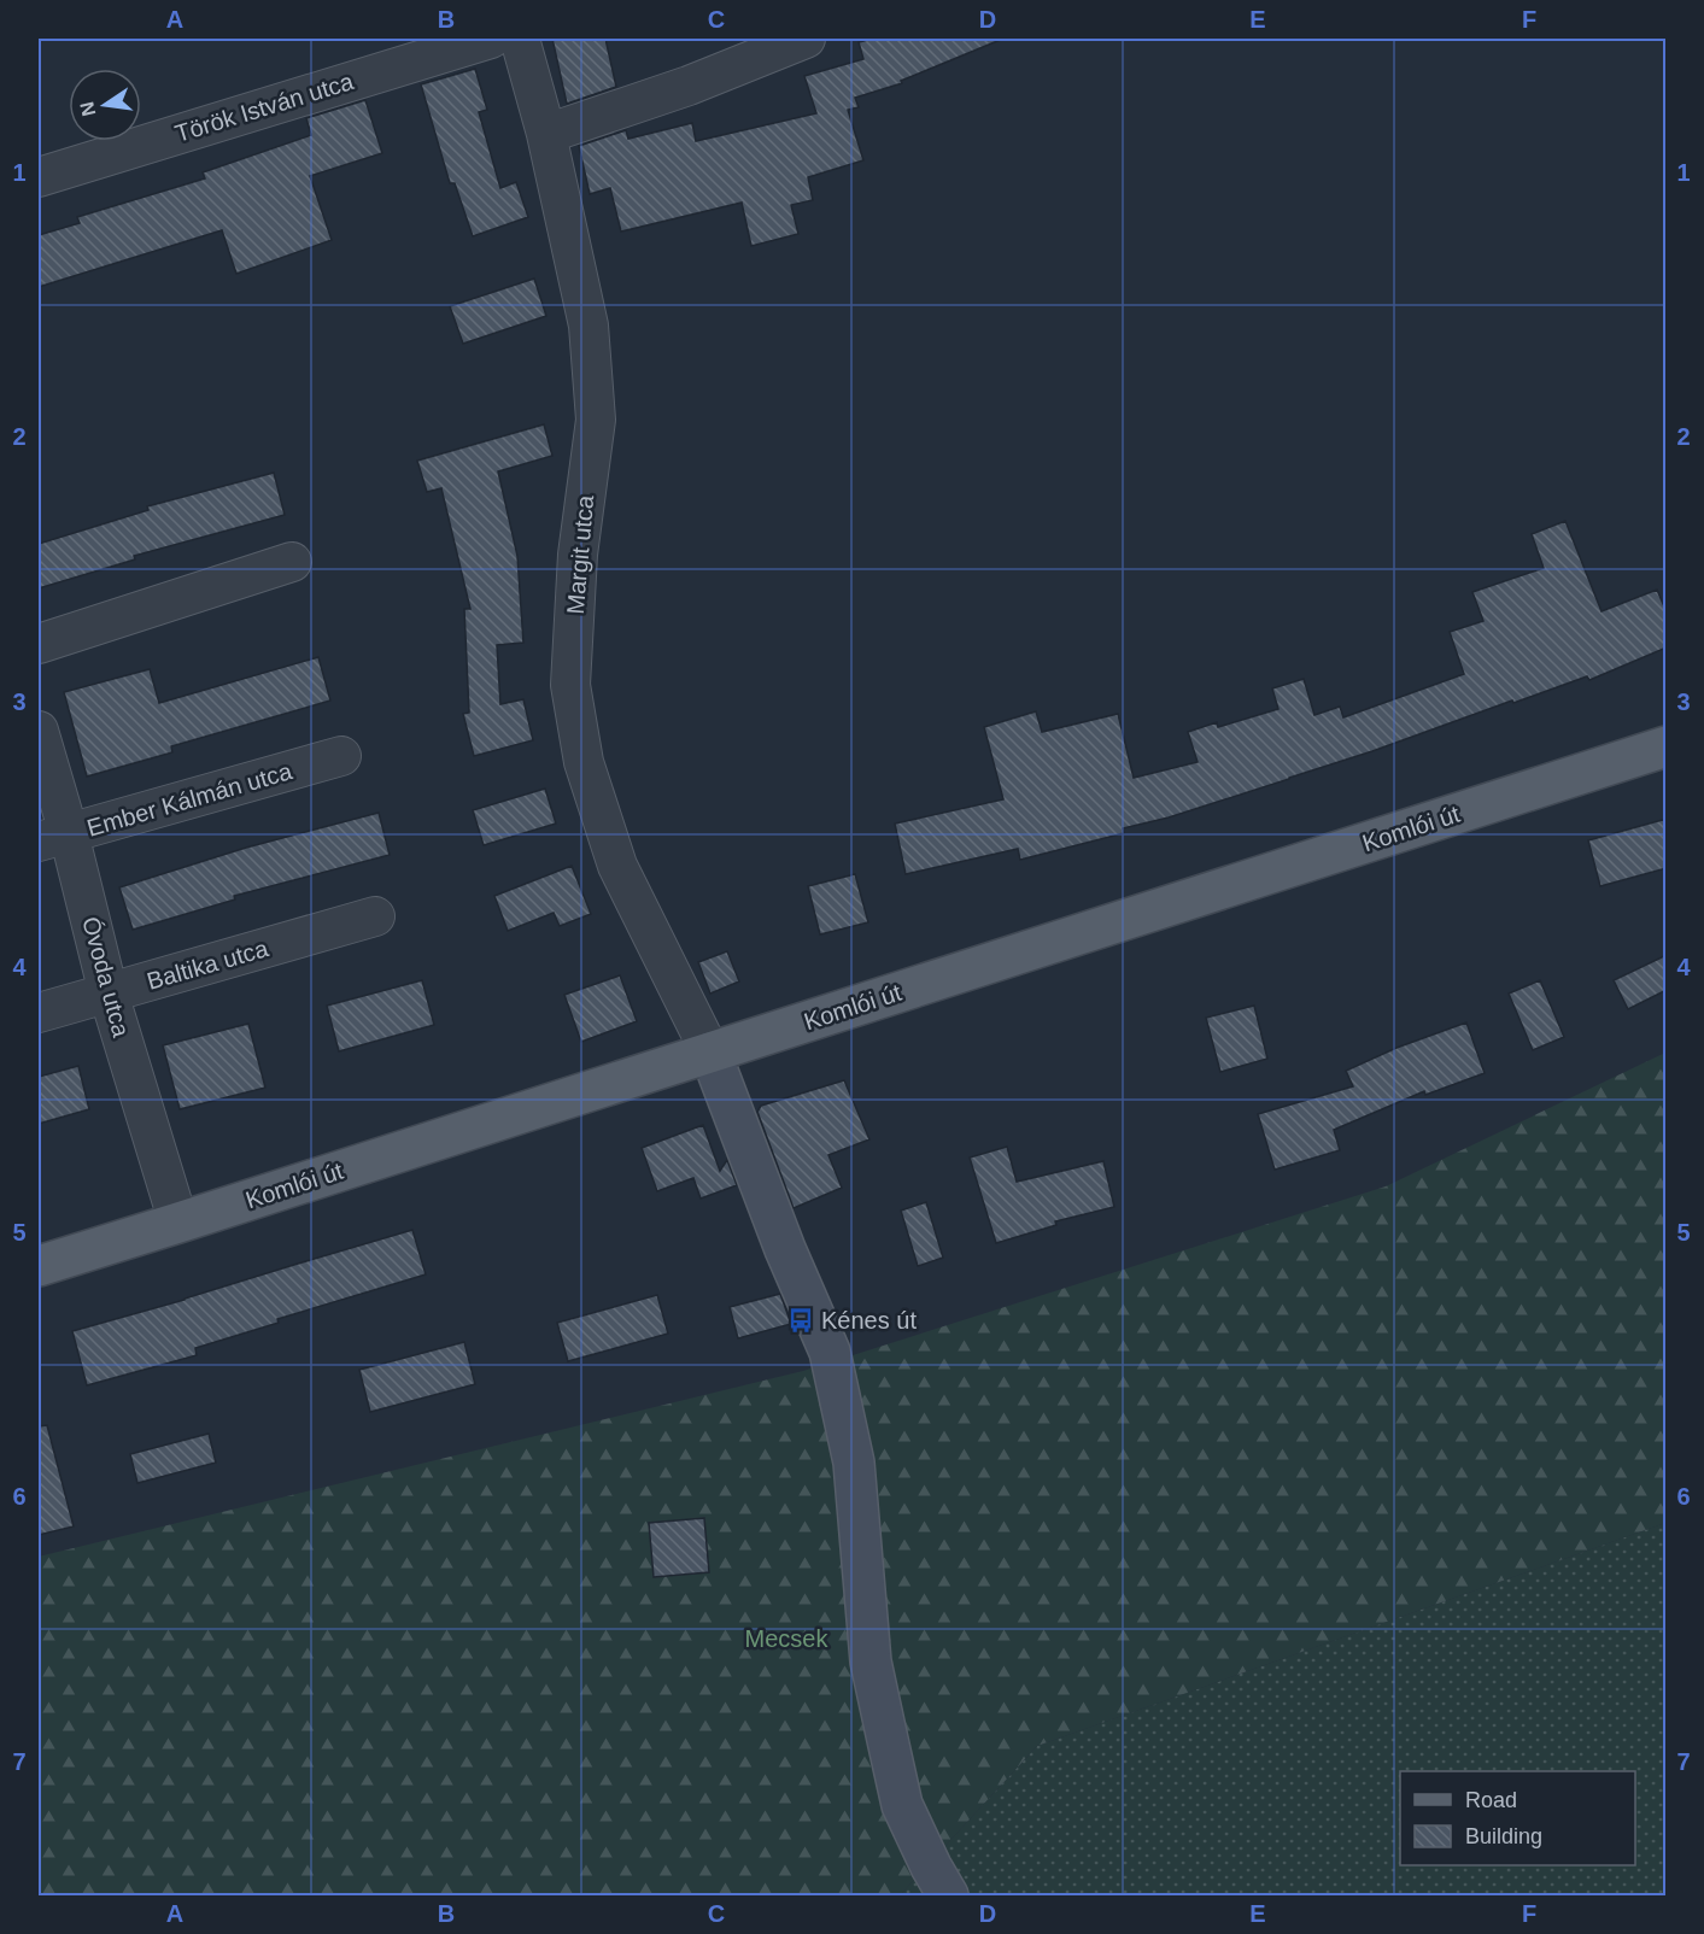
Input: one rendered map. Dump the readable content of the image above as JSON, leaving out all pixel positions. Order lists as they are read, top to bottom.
{
  "streets": {
    "main road": ["Komlói út"],
    "street": [
      "Török István utca",
      "Margit utca",
      "Ember Kálmán utca",
      "Baltika utca",
      "Óvoda utca"
    ]
  },
  "crossings": [
    ["Margit utca", "Komlói út"],
    ["Ember Kálmán utca", "Óvoda utca"],
    ["Komlói út", "Óvoda utca"],
    ["Baltika utca", "Óvoda utca"]
  ],
  "parks": ["Mecsek"],
  "places": {
    "bus stop": ["Kénes út"]
  },
  "legend": ["Road", "Building"],
  "north": "left",
  "grid": {
    "columns": [
      "A",
      "B",
      "C",
      "D",
      "E",
      "F"
    ],
    "rows": [
      "1",
      "2",
      "3",
      "4",
      "5",
      "6",
      "7"
    ]
  }
}
